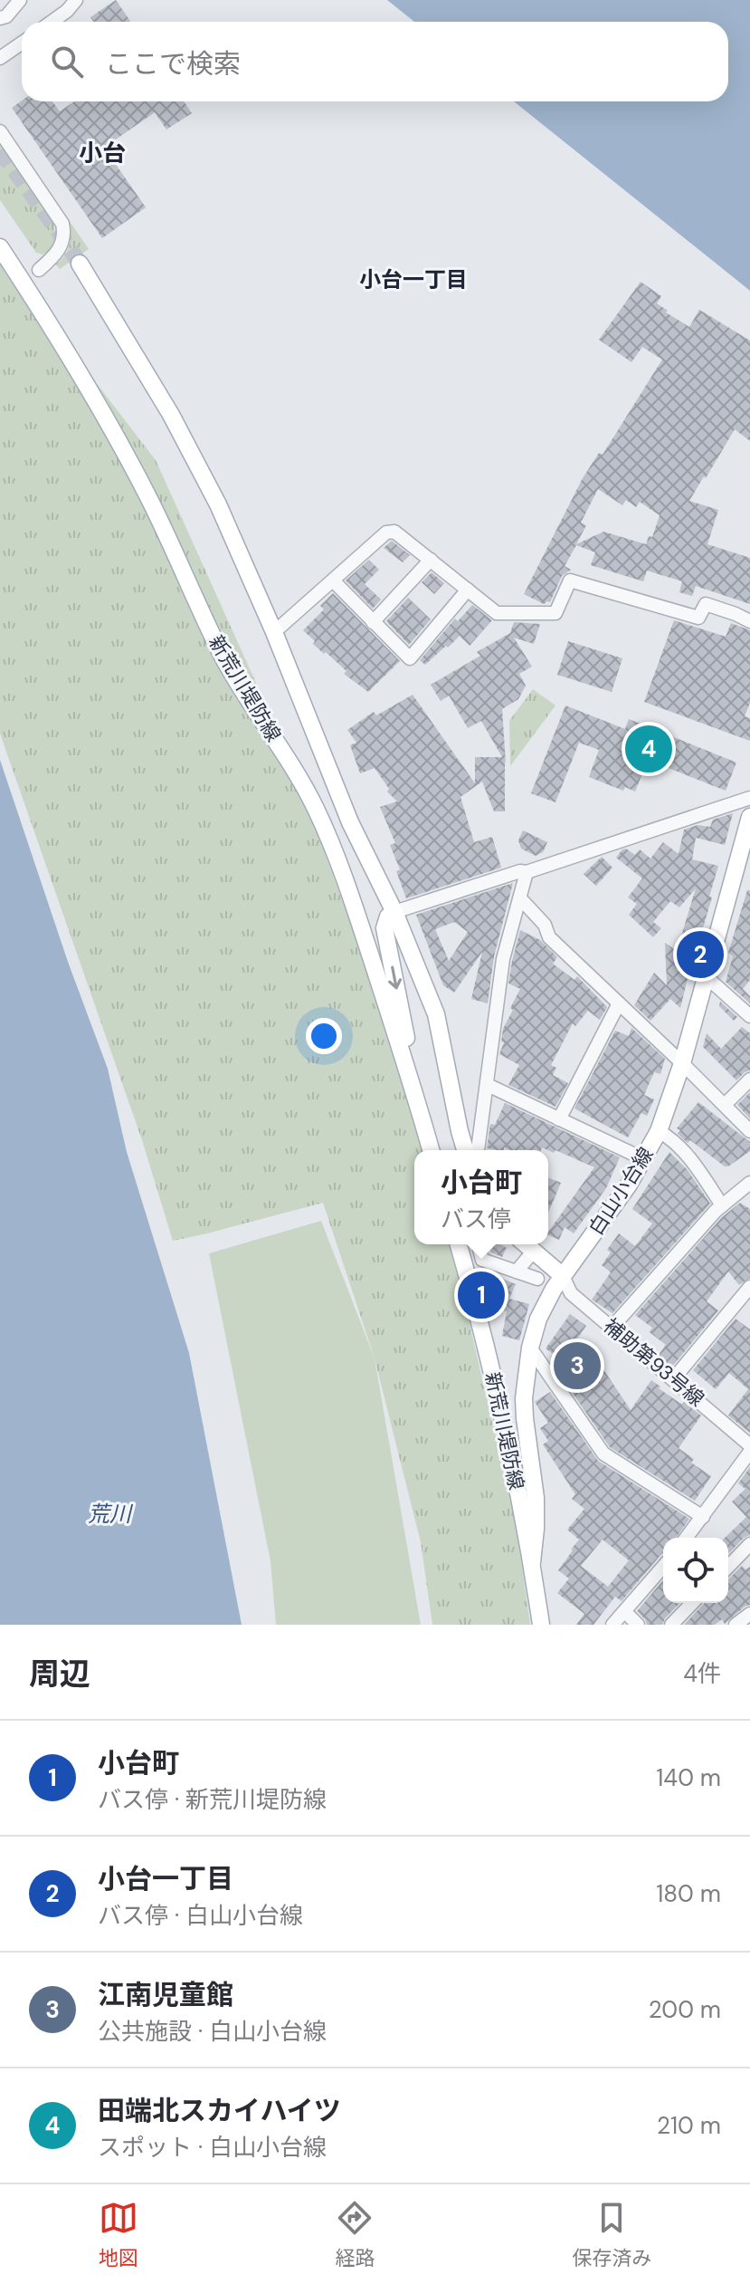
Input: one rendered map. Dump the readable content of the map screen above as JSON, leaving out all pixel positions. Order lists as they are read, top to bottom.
{
  "streets": {
    "main road": ["新荒川堤防線", "白山小台線"],
    "street": ["補助第93号線"]
  },
  "crossings": [
    ["新荒川堤防線", "白山小台線"],
    ["白山小台線", "補助第93号線"]
  ],
  "districts": ["小台", "小台一丁目"],
  "water": ["荒川"],
  "page": {
    "search": "ここで検索",
    "pins": [
      "4",
      "2",
      "1",
      "3"
    ],
    "popup": ["小台町", "バス停"],
    "heading": ["周辺", "4件"],
    "list": [
      {
        "mark": "1",
        "name": "小台町",
        "note": "バス停 · 新荒川堤防線",
        "value": "140 m"
      },
      {
        "mark": "2",
        "name": "小台一丁目",
        "note": "バス停 · 白山小台線",
        "value": "180 m"
      },
      {
        "mark": "3",
        "name": "江南児童館",
        "note": "公共施設 · 白山小台線",
        "value": "200 m"
      },
      {
        "mark": "4",
        "name": "田端北スカイハイツ",
        "note": "スポット · 白山小台線",
        "value": "210 m"
      }
    ],
    "nav": ["地図", "経路", "保存済み"]
  }
}
